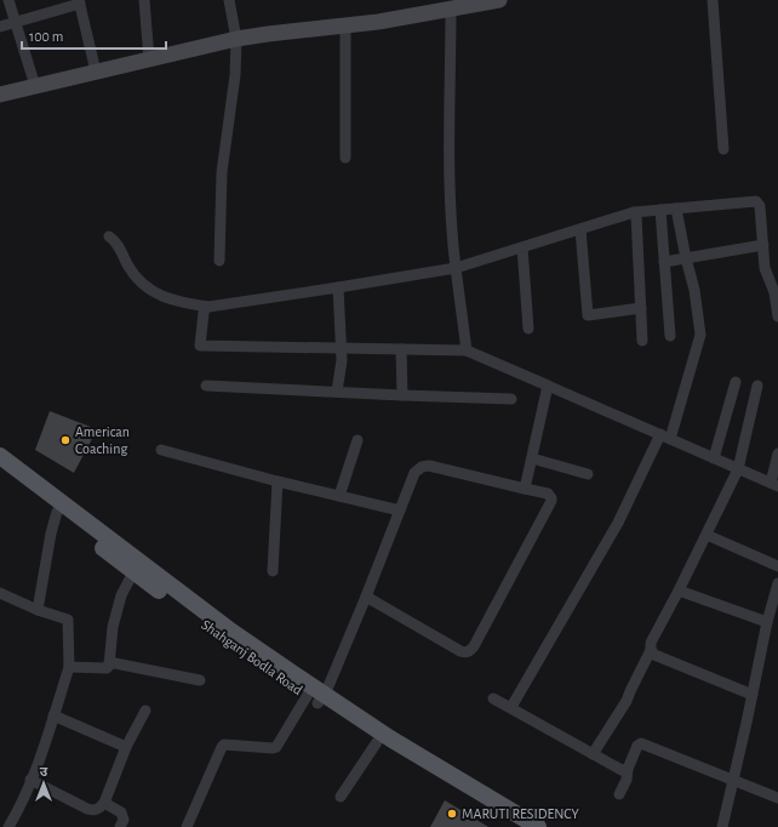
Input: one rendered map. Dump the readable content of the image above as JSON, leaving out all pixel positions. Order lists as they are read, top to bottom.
{
  "streets": {
    "main road": ["Shahganj Bodla Road"]
  },
  "places": ["American Coaching", "MARUTI RESIDENCY"],
  "scale_bar": "100 m",
  "north": "top"
}
